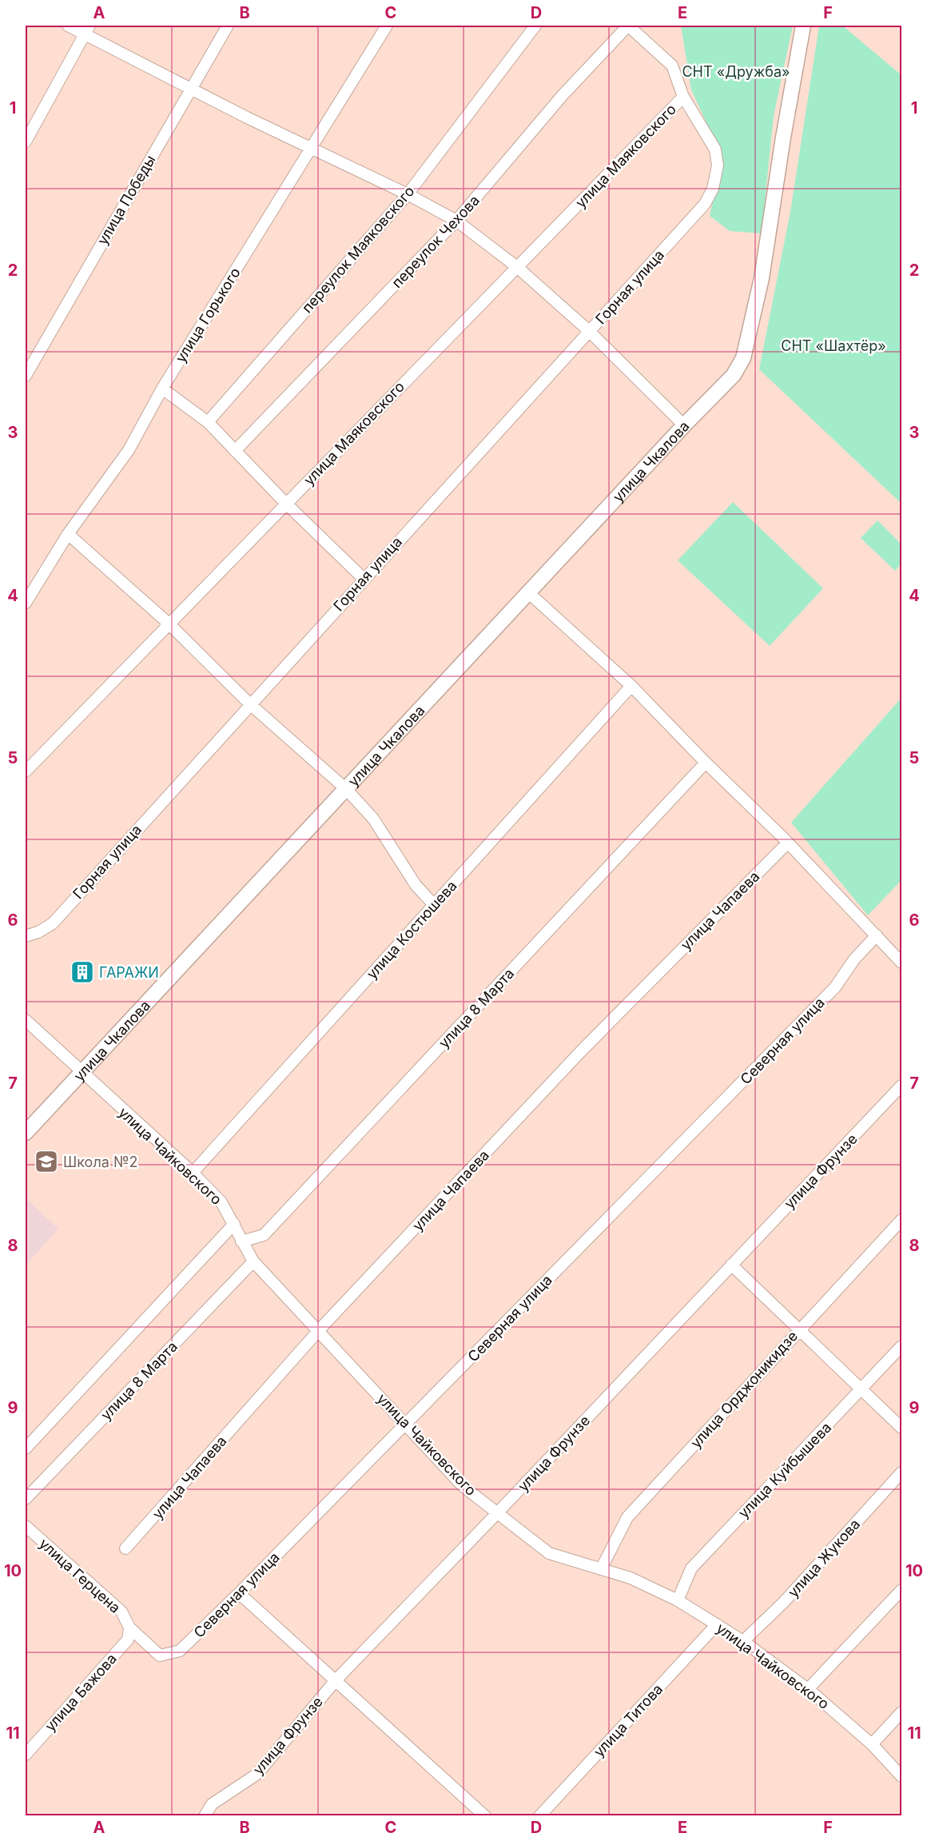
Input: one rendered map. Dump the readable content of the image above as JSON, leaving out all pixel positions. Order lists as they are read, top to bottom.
{
  "streets": {
    "main road": ["улица Чкалова"],
    "street": [
      "улица Маяковского",
      "улица Победы",
      "переулок Чехова",
      "переулок Маяковского",
      "Горная улица",
      "улица Горького",
      "улица Чапаева",
      "улица Костюшева",
      "улица 8 Марта",
      "Северная улица",
      "улица Чайковского",
      "улица Фрунзе",
      "улица Орджоникидзе",
      "улица Куйбышева",
      "улица Жукова",
      "улица Герцена",
      "улица Бажова",
      "улица Титова"
    ]
  },
  "crossings": [
    ["улица Маяковского", "Горная улица"],
    ["переулок Чехова", "Горная улица"],
    ["улица Чкалова", "улица Чайковского"],
    ["улица Чапаева", "улица Чайковского"],
    ["улица Костюшева", "улица Чайковского"],
    ["улица 8 Марта", "улица Чайковского"],
    ["Северная улица", "улица Чайковского"],
    ["Северная улица", "улица Герцена"],
    ["Северная улица", "улица Бажова"],
    ["улица Чайковского", "улица Фрунзе"],
    ["улица Чайковского", "улица Орджоникидзе"],
    ["улица Чайковского", "улица Куйбышева"],
    ["улица Чайковского", "улица Жукова"],
    ["улица Чайковского", "улица Титова"],
    ["улица Герцена", "улица Бажова"]
  ],
  "parks": ["СНТ «Дружба»", "СНТ «Шахтёр»"],
  "places": {
    "building": ["ГАРАЖИ"],
    "school or university": ["Школа №2"]
  },
  "grid": {
    "columns": [
      "A",
      "B",
      "C",
      "D",
      "E",
      "F"
    ],
    "rows": [
      "1",
      "2",
      "3",
      "4",
      "5",
      "6",
      "7",
      "8",
      "9",
      "10",
      "11"
    ]
  }
}
